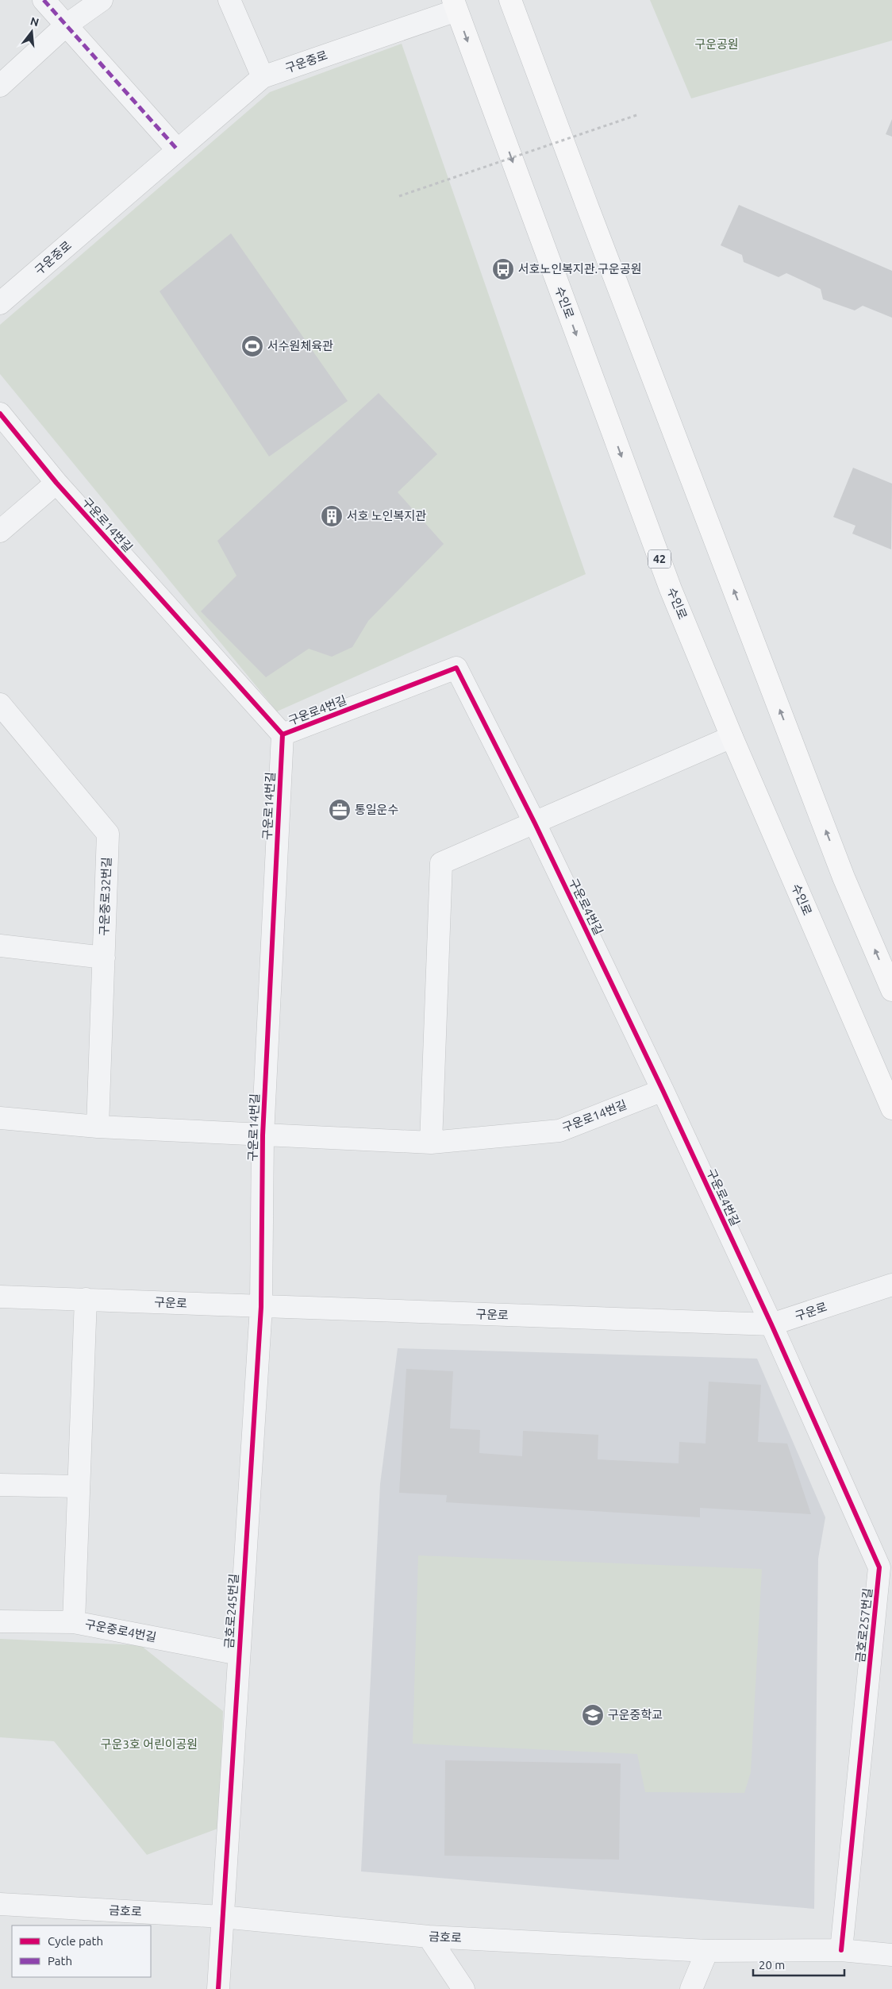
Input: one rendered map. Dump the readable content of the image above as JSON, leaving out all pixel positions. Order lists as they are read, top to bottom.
{
  "streets": {
    "main road": ["수인로", "42"],
    "street": [
      "구운중로",
      "구운로14번길",
      "구운로4번길",
      "구운중로32번길",
      "구운로",
      "금호로245번길",
      "금호로257번길",
      "구운중로4번길",
      "금호로"
    ]
  },
  "crossings": [
    ["구운중로", "수인로"],
    ["구운로14번길", "구운로4번길"],
    ["구운로14번길", "구운로"],
    ["구운로14번길", "금호로245번길"],
    ["구운로4번길", "구운로"],
    ["구운로4번길", "금호로257번길"],
    ["구운로", "금호로245번길"],
    ["구운로", "금호로257번길"],
    ["금호로245번길", "구운중로4번길"],
    ["금호로245번길", "금호로"],
    ["금호로257번길", "금호로"]
  ],
  "parks": ["구운공원", "구운3호 어린이공원"],
  "places": {
    "bus stop": ["서호노인복지관.구운공원"],
    "sports": ["서수원체육관"],
    "building": ["서호 노인복지관"],
    "office": ["통일운수"],
    "school or university": ["구운중학교"]
  },
  "legend": ["Cycle path", "Path"],
  "scale_bar": "20 m",
  "north": "top"
}
